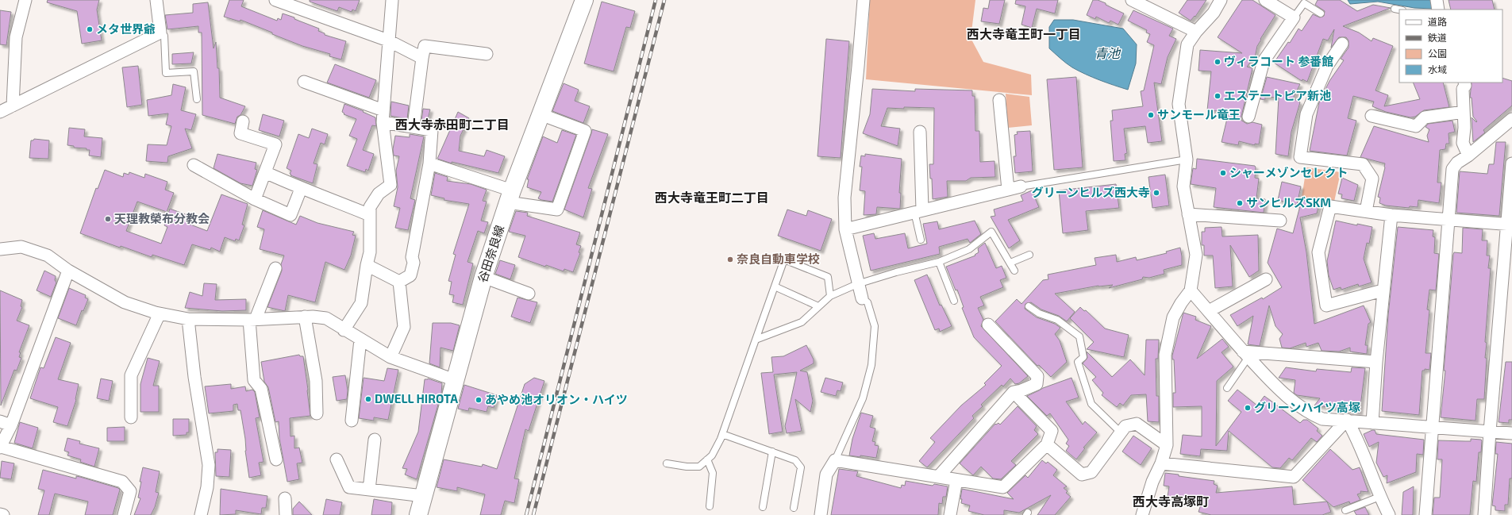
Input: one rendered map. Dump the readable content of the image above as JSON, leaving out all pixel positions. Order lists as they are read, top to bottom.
{
  "streets": {
    "main road": ["谷田奈良線"]
  },
  "districts": [
    "西大寺竜王町一丁目",
    "西大寺赤田町二丁目",
    "西大寺竜王町二丁目",
    "西大寺高塚町"
  ],
  "water": ["青池"],
  "places": [
    "メタ世界爺",
    "ヴィラコート 参番館",
    "エステートピア新池",
    "サンモール竜王",
    "シャーメゾンセレクト",
    "グリーンヒルズ西大寺",
    "サンヒルズSKM",
    "天理教榮布分教会",
    "奈良自動車学校",
    "DWELL HIROTA",
    "あやめ池オリオン・ハイツ",
    "グリーンハイツ高塚"
  ],
  "legend": [
    "道路",
    "鉄道",
    "公園",
    "水域"
  ]
}
